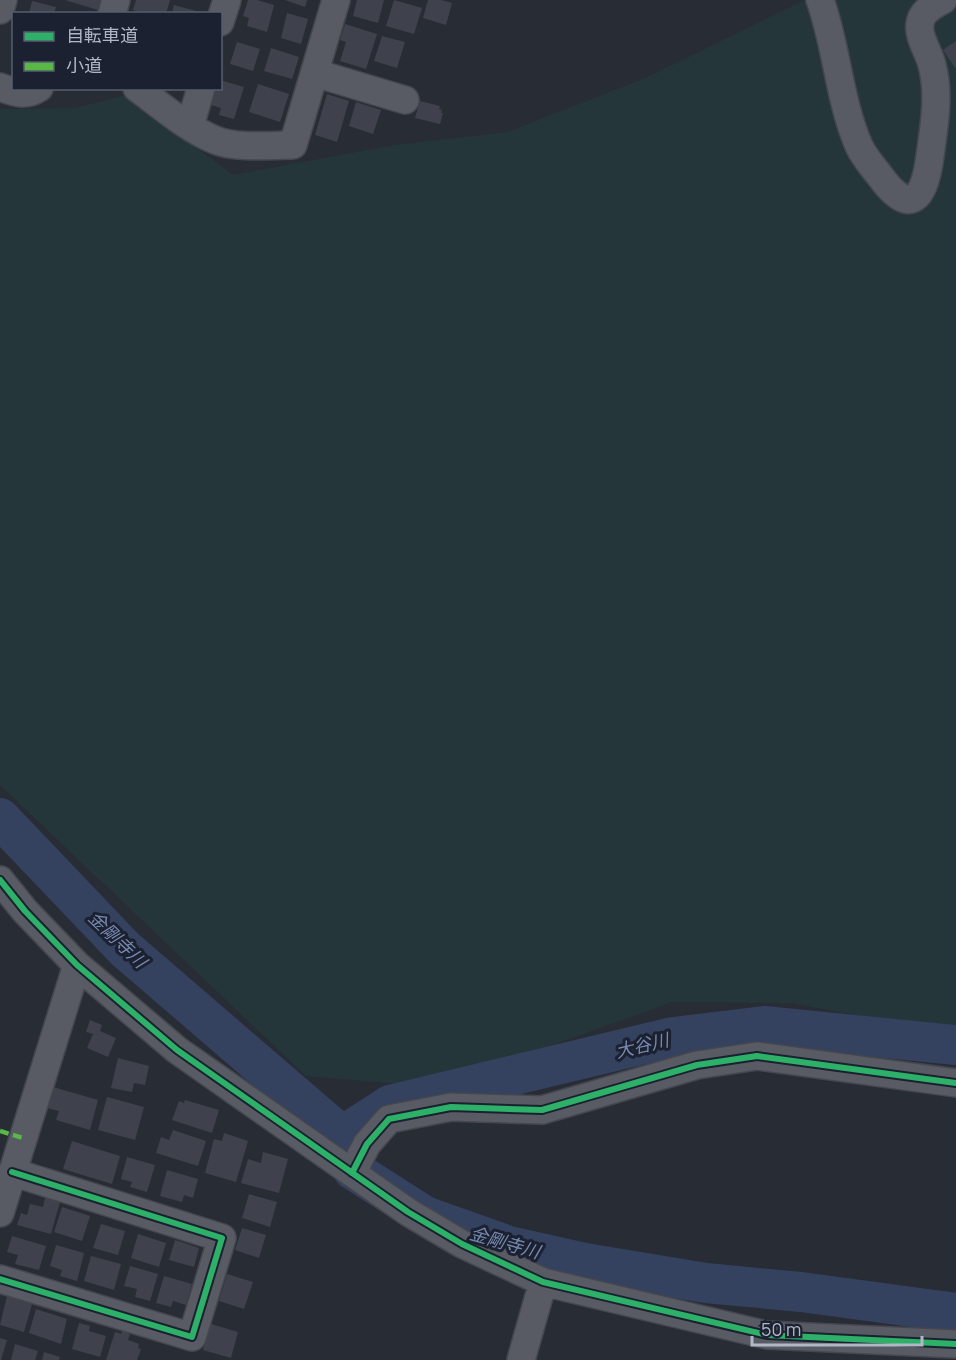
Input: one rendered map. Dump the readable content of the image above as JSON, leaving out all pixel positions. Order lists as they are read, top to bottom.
{
  "water": ["金剛寺川", "大谷川"],
  "legend": ["自転車道", "小道"],
  "scale_bar": "50 m"
}
